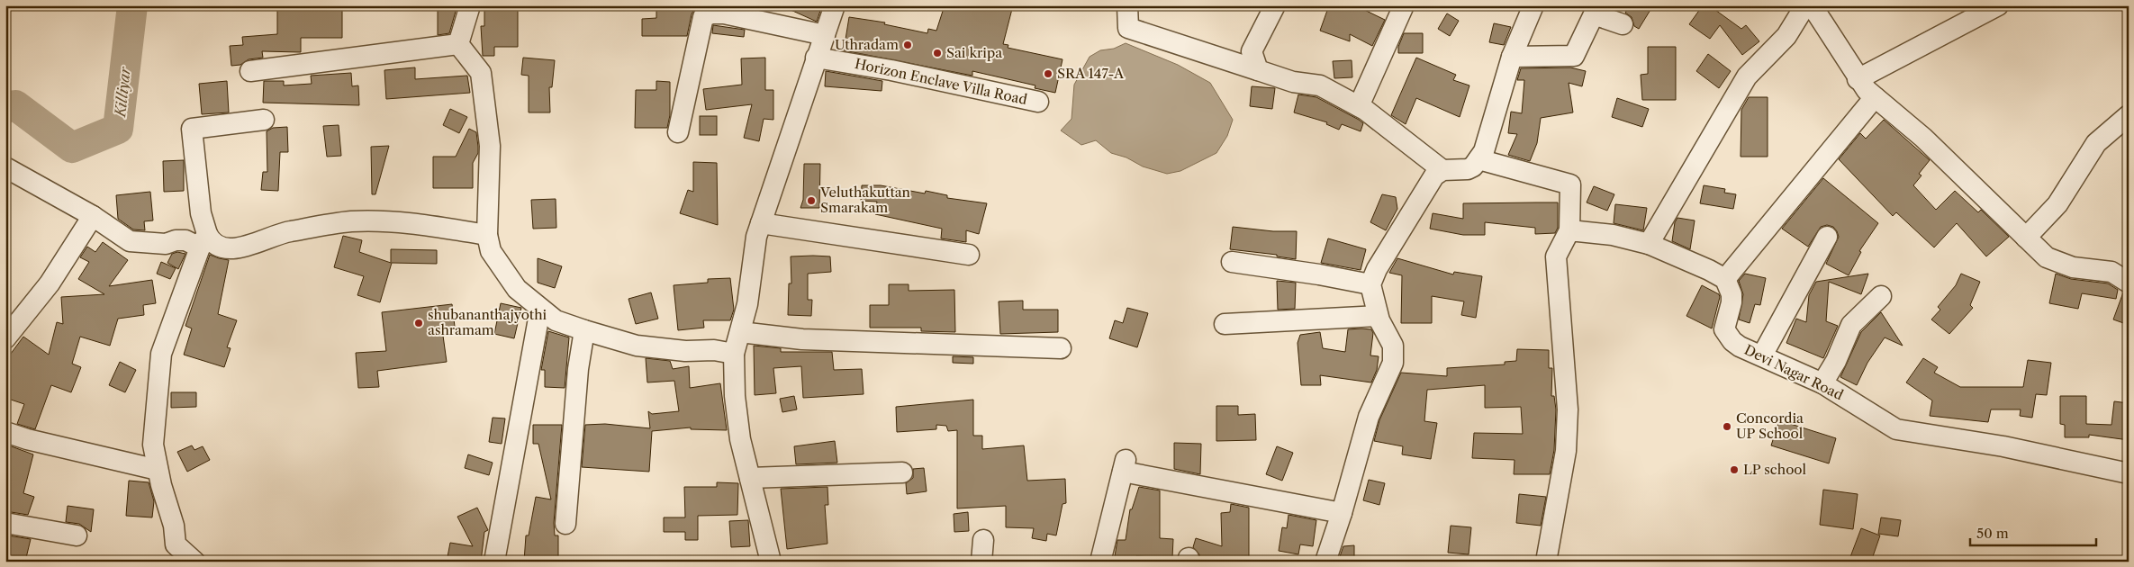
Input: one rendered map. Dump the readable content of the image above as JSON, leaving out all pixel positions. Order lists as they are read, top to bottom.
{
  "streets": {
    "street": ["Horizon Enclave Villa Road", "Devi Nagar Road"]
  },
  "water": ["Killiyar"],
  "places": [
    "Uthradam",
    "Sai kripa",
    "SRA 147-A",
    "Veluthakuttan Smarakam",
    "shubananthajyothi ashramam",
    "Concordia UP School",
    "LP school"
  ],
  "scale_bar": "50 m"
}
